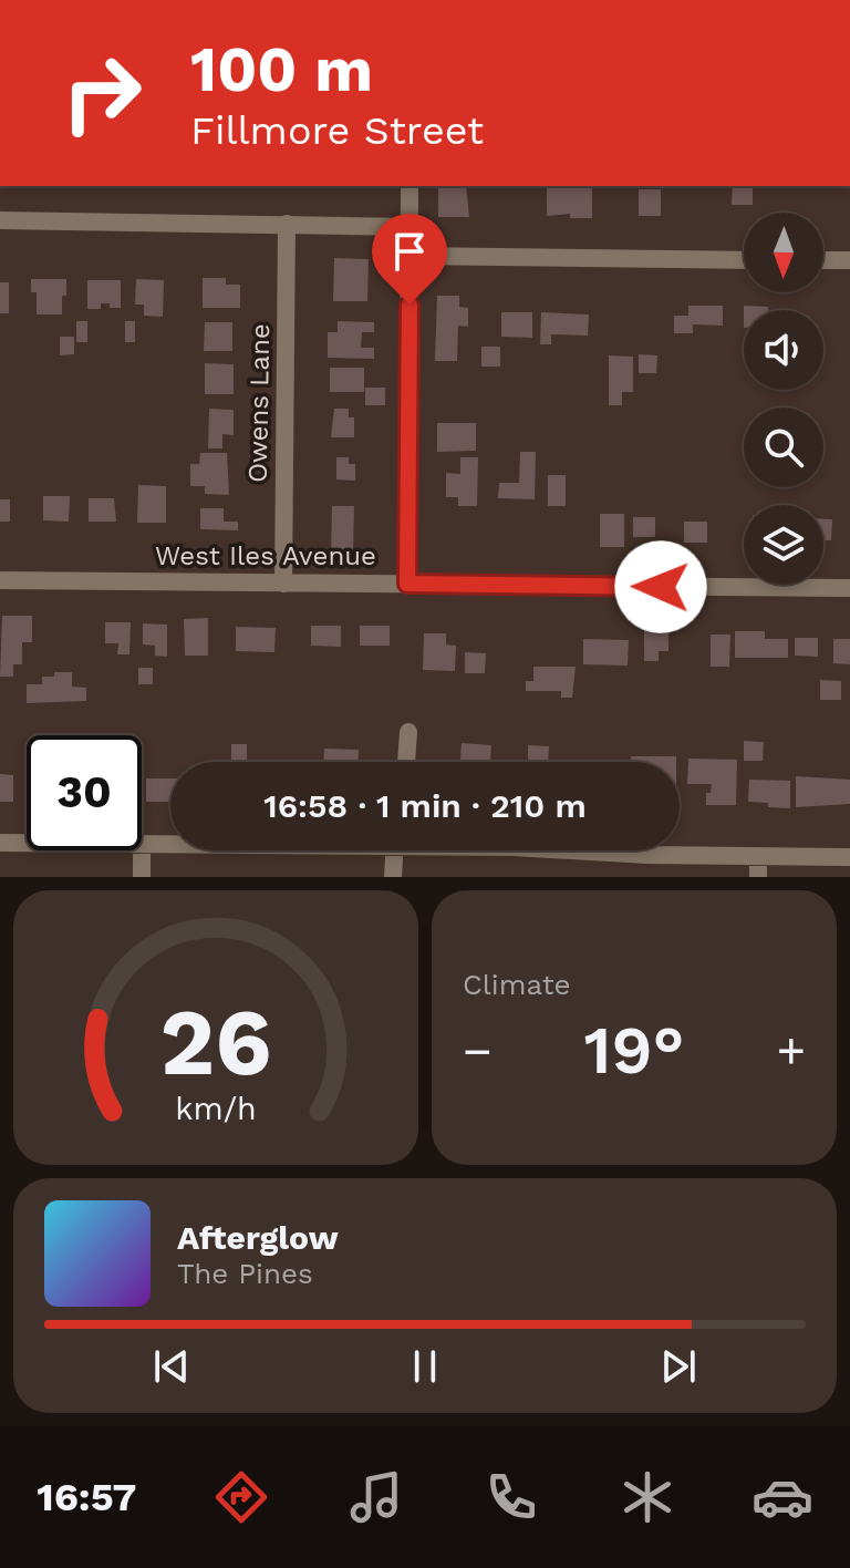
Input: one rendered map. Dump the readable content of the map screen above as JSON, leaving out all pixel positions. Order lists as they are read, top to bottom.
{
  "streets": {
    "street": ["Owens Lane", "West Iles Avenue"]
  },
  "crossings": [
    ["Owens Lane", "West Iles Avenue"]
  ],
  "north": "bottom",
  "page": {
    "turn": ["100 m", "Fillmore Street"],
    "limit": "30",
    "trip": "16:58 · 1 min · 210 m",
    "tile": "Climate",
    "heat": ["−", "19°", "+"],
    "song": ["Afterglow", "The Pines"],
    "tabs": "16:57",
    "gauge": ["26", "km/h"]
  }
}
